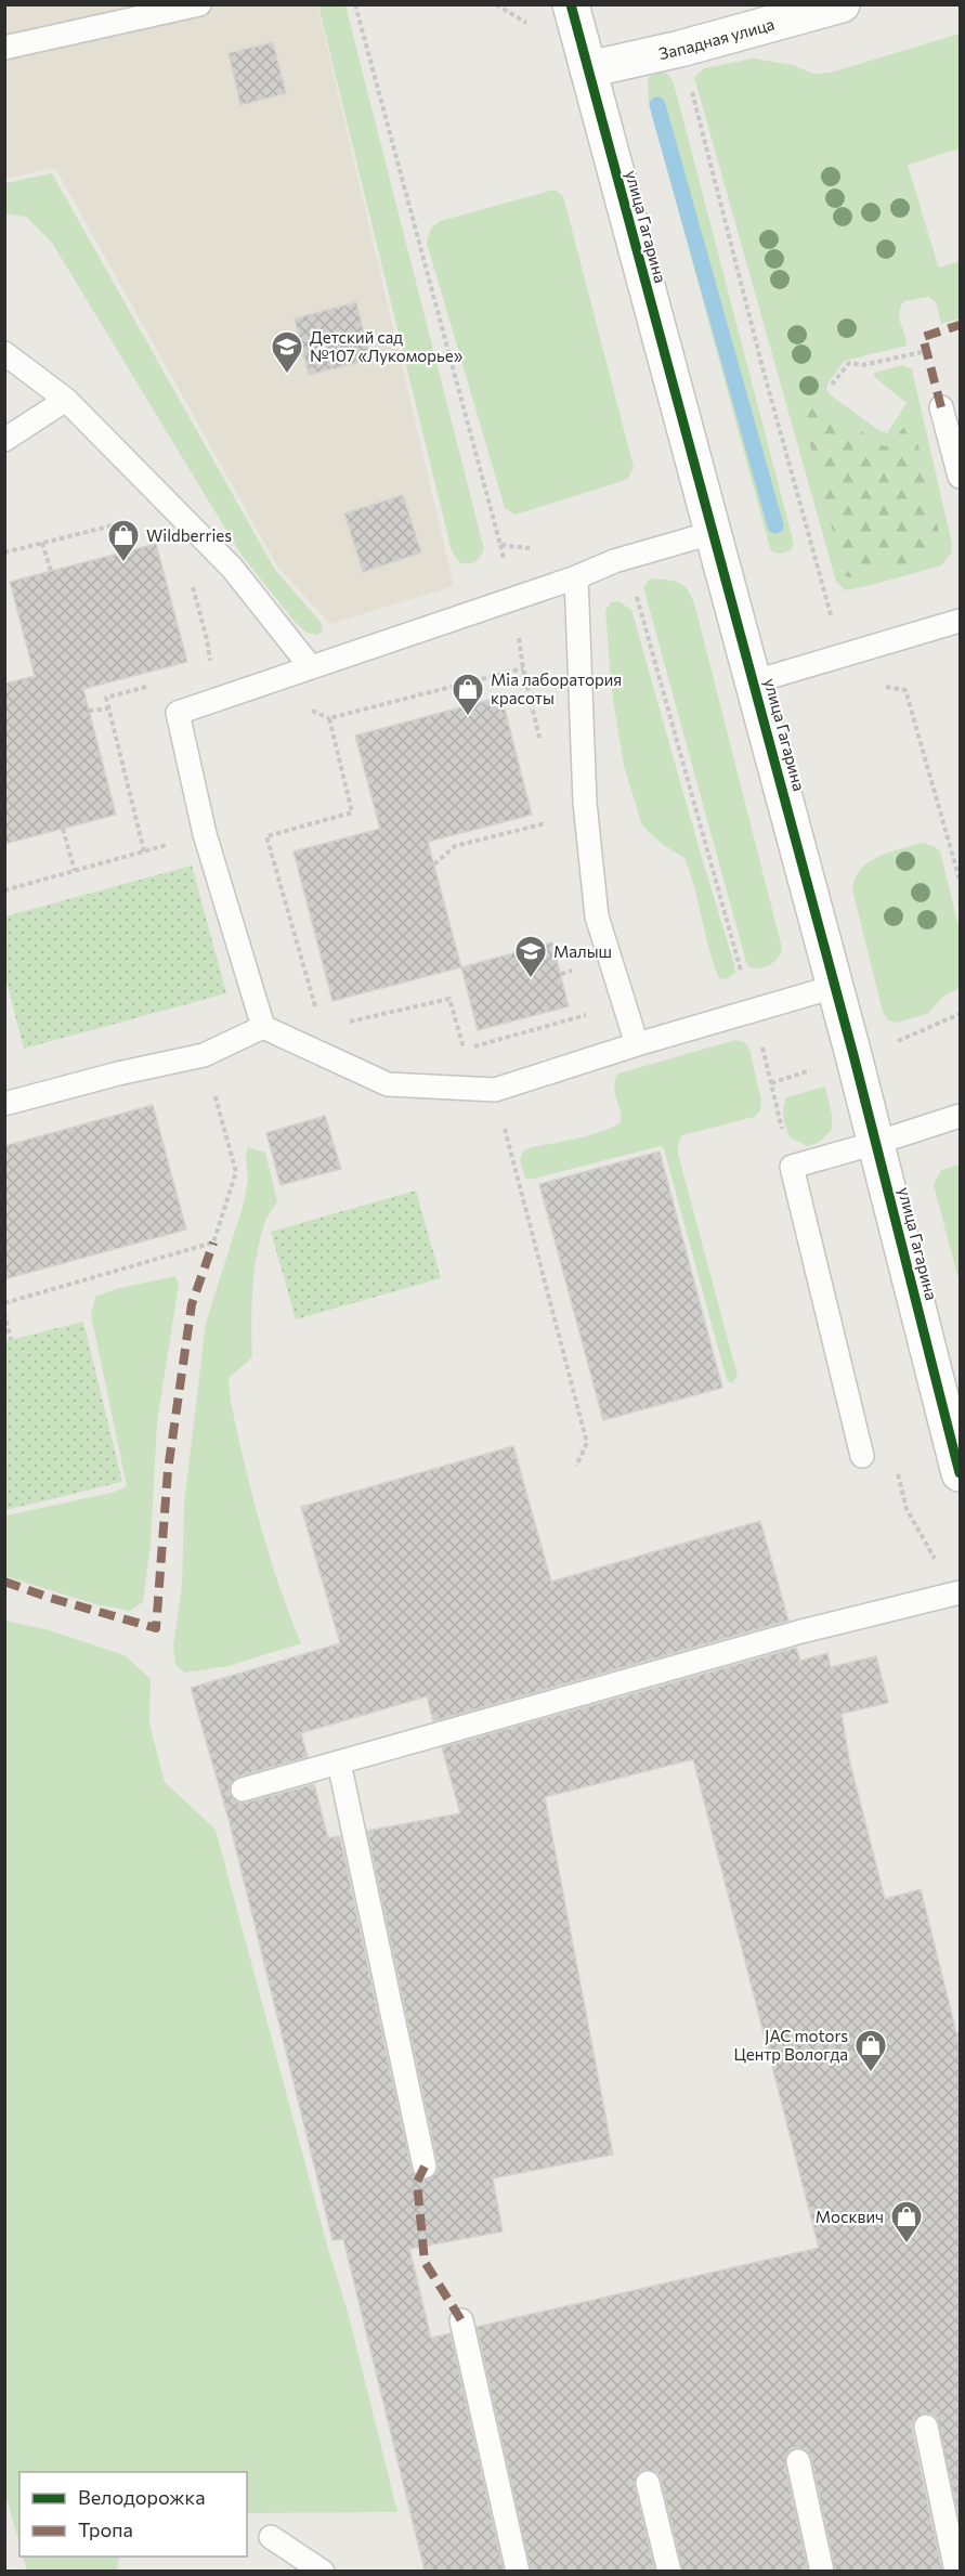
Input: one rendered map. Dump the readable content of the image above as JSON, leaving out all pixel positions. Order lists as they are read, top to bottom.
{
  "streets": {
    "street": ["Западная улица", "улица Гагарина"]
  },
  "crossings": [
    ["Западная улица", "улица Гагарина"]
  ],
  "places": {
    "school or university": ["Детский сад №107 «Лукоморье»", "Малыш"],
    "shop": [
      "Wildberries",
      "Mia лаборатория красоты",
      "JAC motors Центр Вологда",
      "Москвич"
    ]
  },
  "legend": ["Велодорожка", "Тропа"]
}
